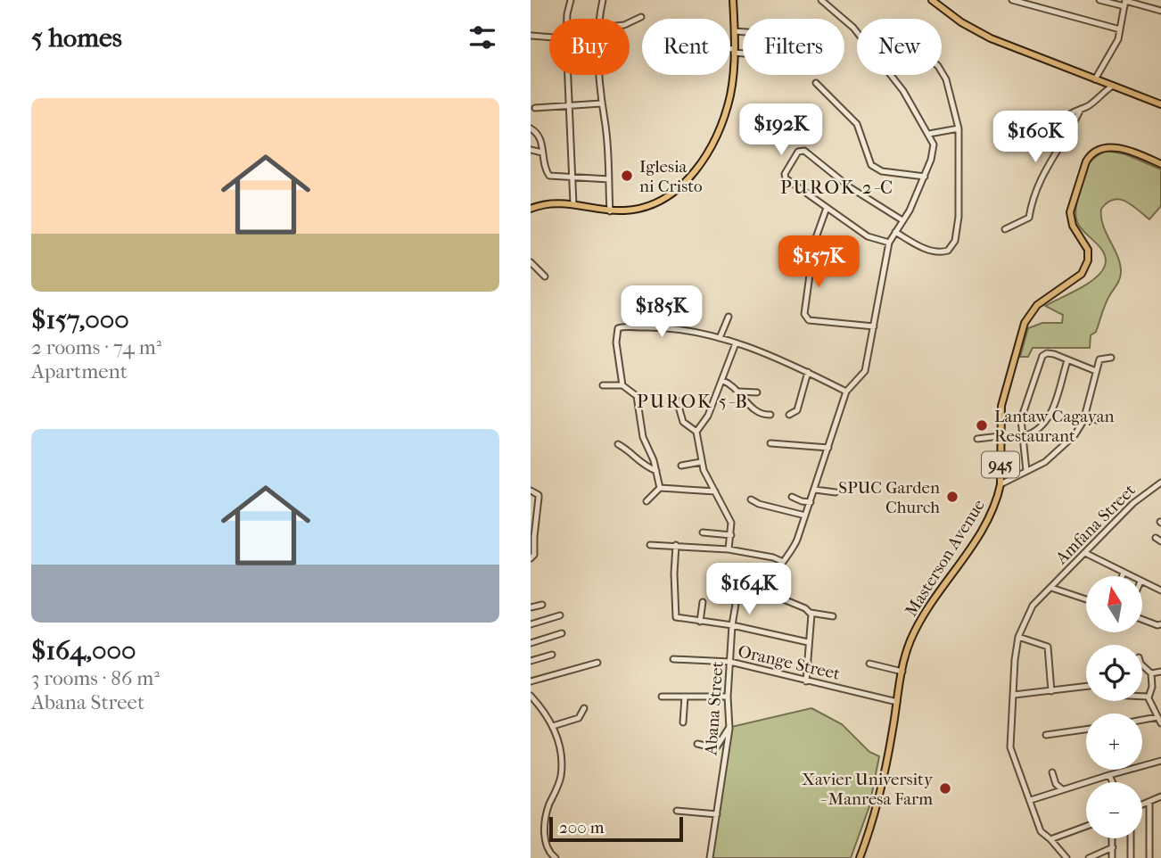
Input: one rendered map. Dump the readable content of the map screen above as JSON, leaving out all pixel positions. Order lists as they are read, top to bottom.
{
  "streets": {
    "main road": ["945", "Masterson Avenue"],
    "street": ["Amfana Street", "Orange Street", "Abana Street"]
  },
  "crossings": [
    ["Masterson Avenue", "Orange Street"],
    ["Orange Street", "Abana Street"]
  ],
  "districts": ["PUROK 2-C", "PUROK 5-B"],
  "places": [
    "Iglesia ni Cristo",
    "Lantaw Cagayan Restaurant",
    "SPUC Garden Church",
    "Xavier University - Manresa Farm"
  ],
  "scale_bar": "200 m",
  "north": "top",
  "page": {
    "heading": "5 homes",
    "chip": [
      "Buy",
      "Rent",
      "Filters",
      "New"
    ],
    "list": [
      {
        "name": "$157,000",
        "note": "2 rooms · 74 m² · Apartment"
      },
      {
        "name": "$164,000",
        "note": "3 rooms · 86 m² · Abana Street"
      }
    ],
    "price": [
      "$192K",
      "$160K",
      "$157K",
      "$185K",
      "$164K"
    ],
    "map_buttons": ["+", "−"],
    "scale": "200 m"
  }
}
